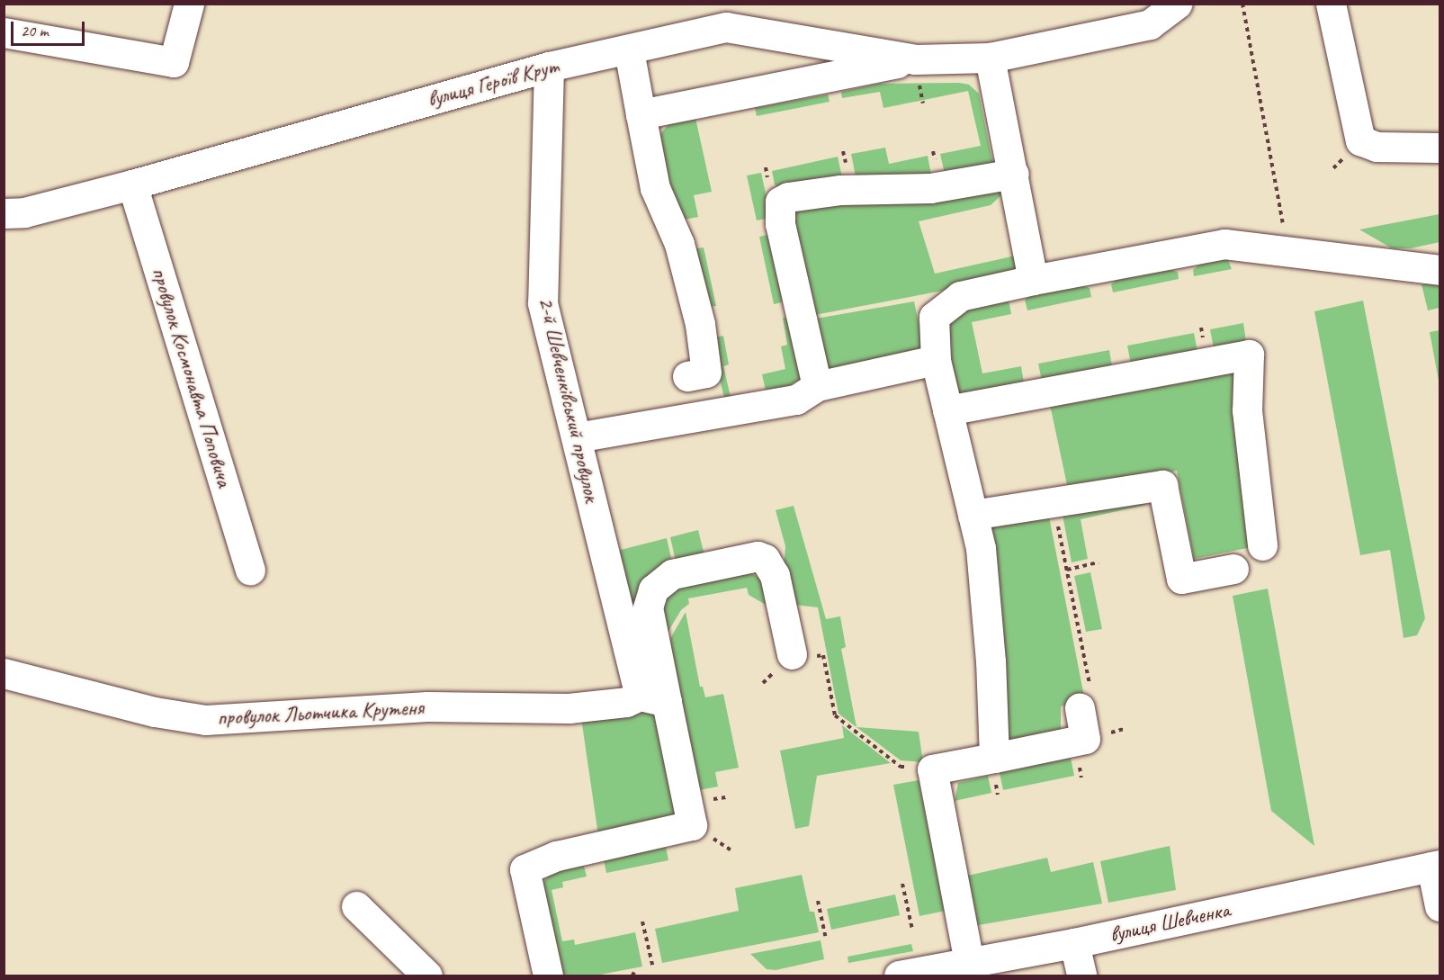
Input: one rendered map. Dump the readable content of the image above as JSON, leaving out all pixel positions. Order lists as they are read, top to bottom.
{
  "streets": {
    "street": [
      "вулиця Героїв Крут",
      "провулок Космонавта Поповича",
      "2-й Шевченківський провулок",
      "провулок Льотчика Крутеня",
      "вулиця Шевченка"
    ]
  },
  "crossings": [
    ["вулиця Героїв Крут", "провулок Космонавта Поповича"],
    ["вулиця Героїв Крут", "2-й Шевченківський провулок"],
    ["2-й Шевченківський провулок", "провулок Льотчика Крутеня"]
  ],
  "scale_bar": "20 m"
}
